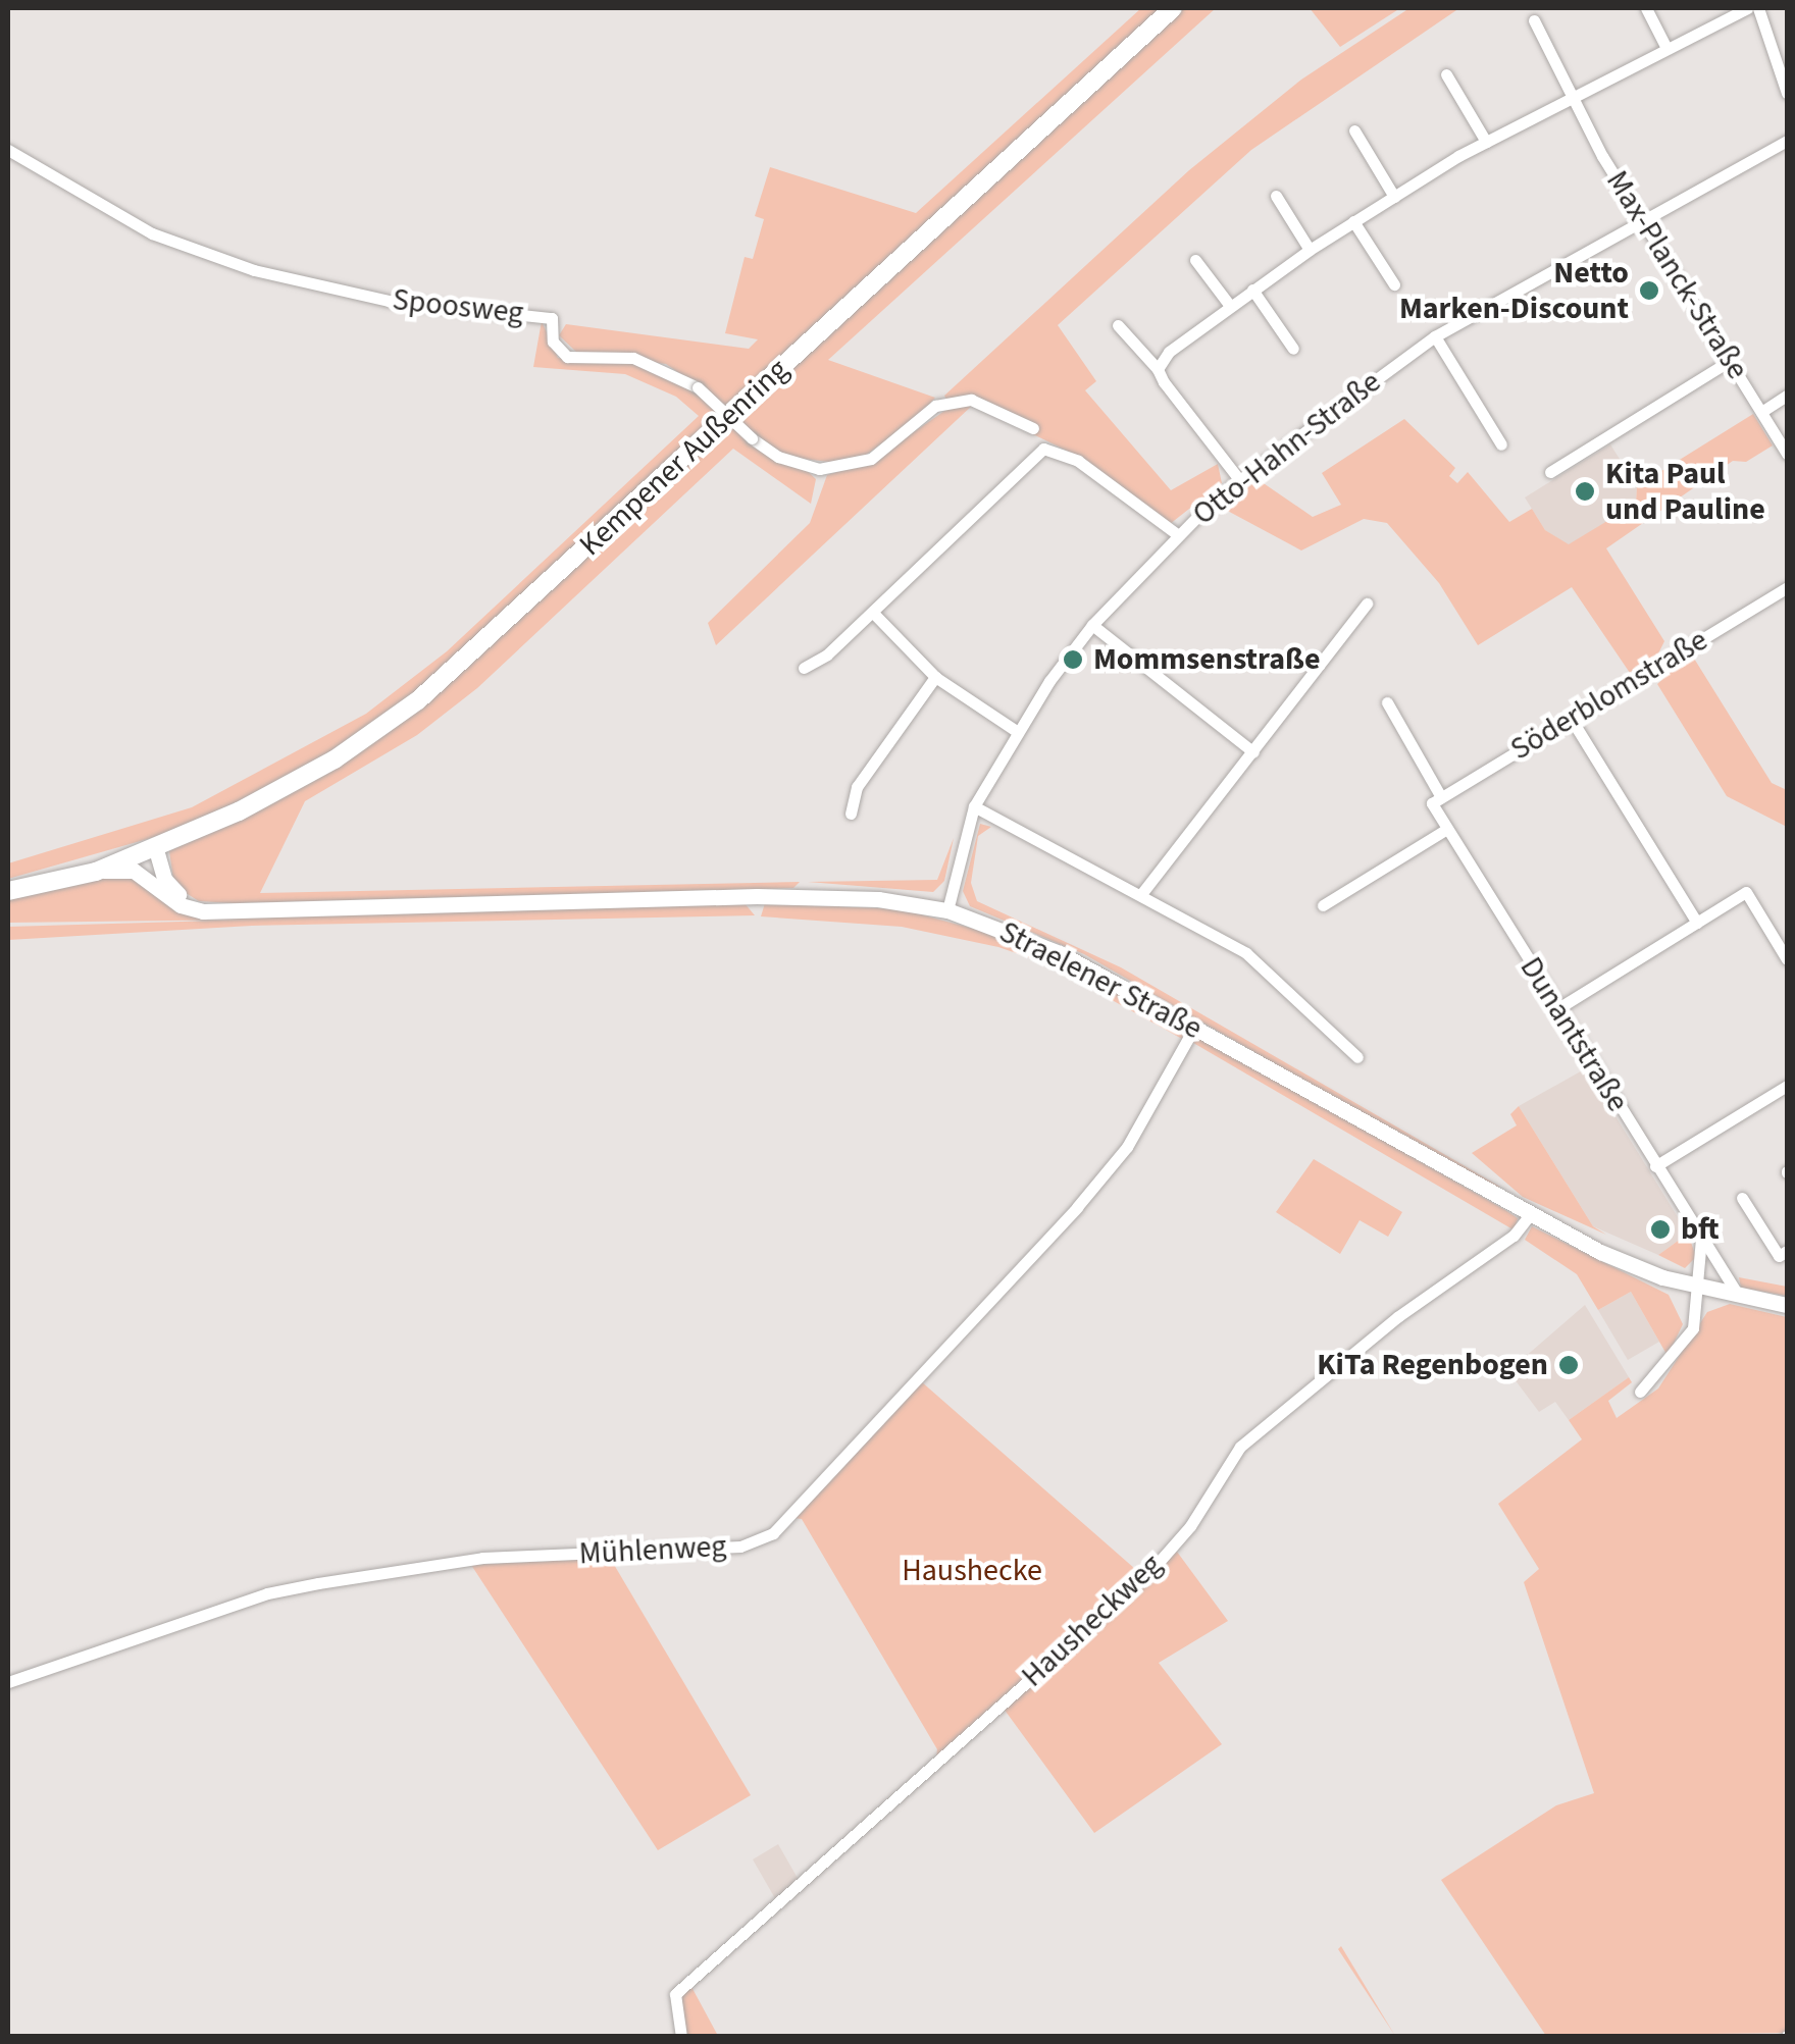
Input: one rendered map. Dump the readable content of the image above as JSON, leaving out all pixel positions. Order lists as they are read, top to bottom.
{
  "streets": {
    "main road": ["Kempener Außenring", "Straelener Straße"],
    "street": [
      "Max-Planck-Straße",
      "Spoosweg",
      "Otto-Hahn-Straße",
      "Söderblomstraße",
      "Dunantstraße",
      "Mühlenweg",
      "Hausheckweg"
    ]
  },
  "crossings": [
    ["Max-Planck-Straße", "Otto-Hahn-Straße"],
    ["Otto-Hahn-Straße", "Straelener Straße"],
    ["Kempener Außenring", "Straelener Straße"],
    ["Söderblomstraße", "Dunantstraße"],
    ["Straelener Straße", "Dunantstraße"],
    ["Straelener Straße", "Mühlenweg"],
    ["Straelener Straße", "Hausheckweg"]
  ],
  "parks": ["Haushecke"],
  "places": [
    "Netto Marken-Discount",
    "Kita Paul und Pauline",
    "Mommsenstraße",
    "bft",
    "KiTa Regenbogen"
  ]
}
